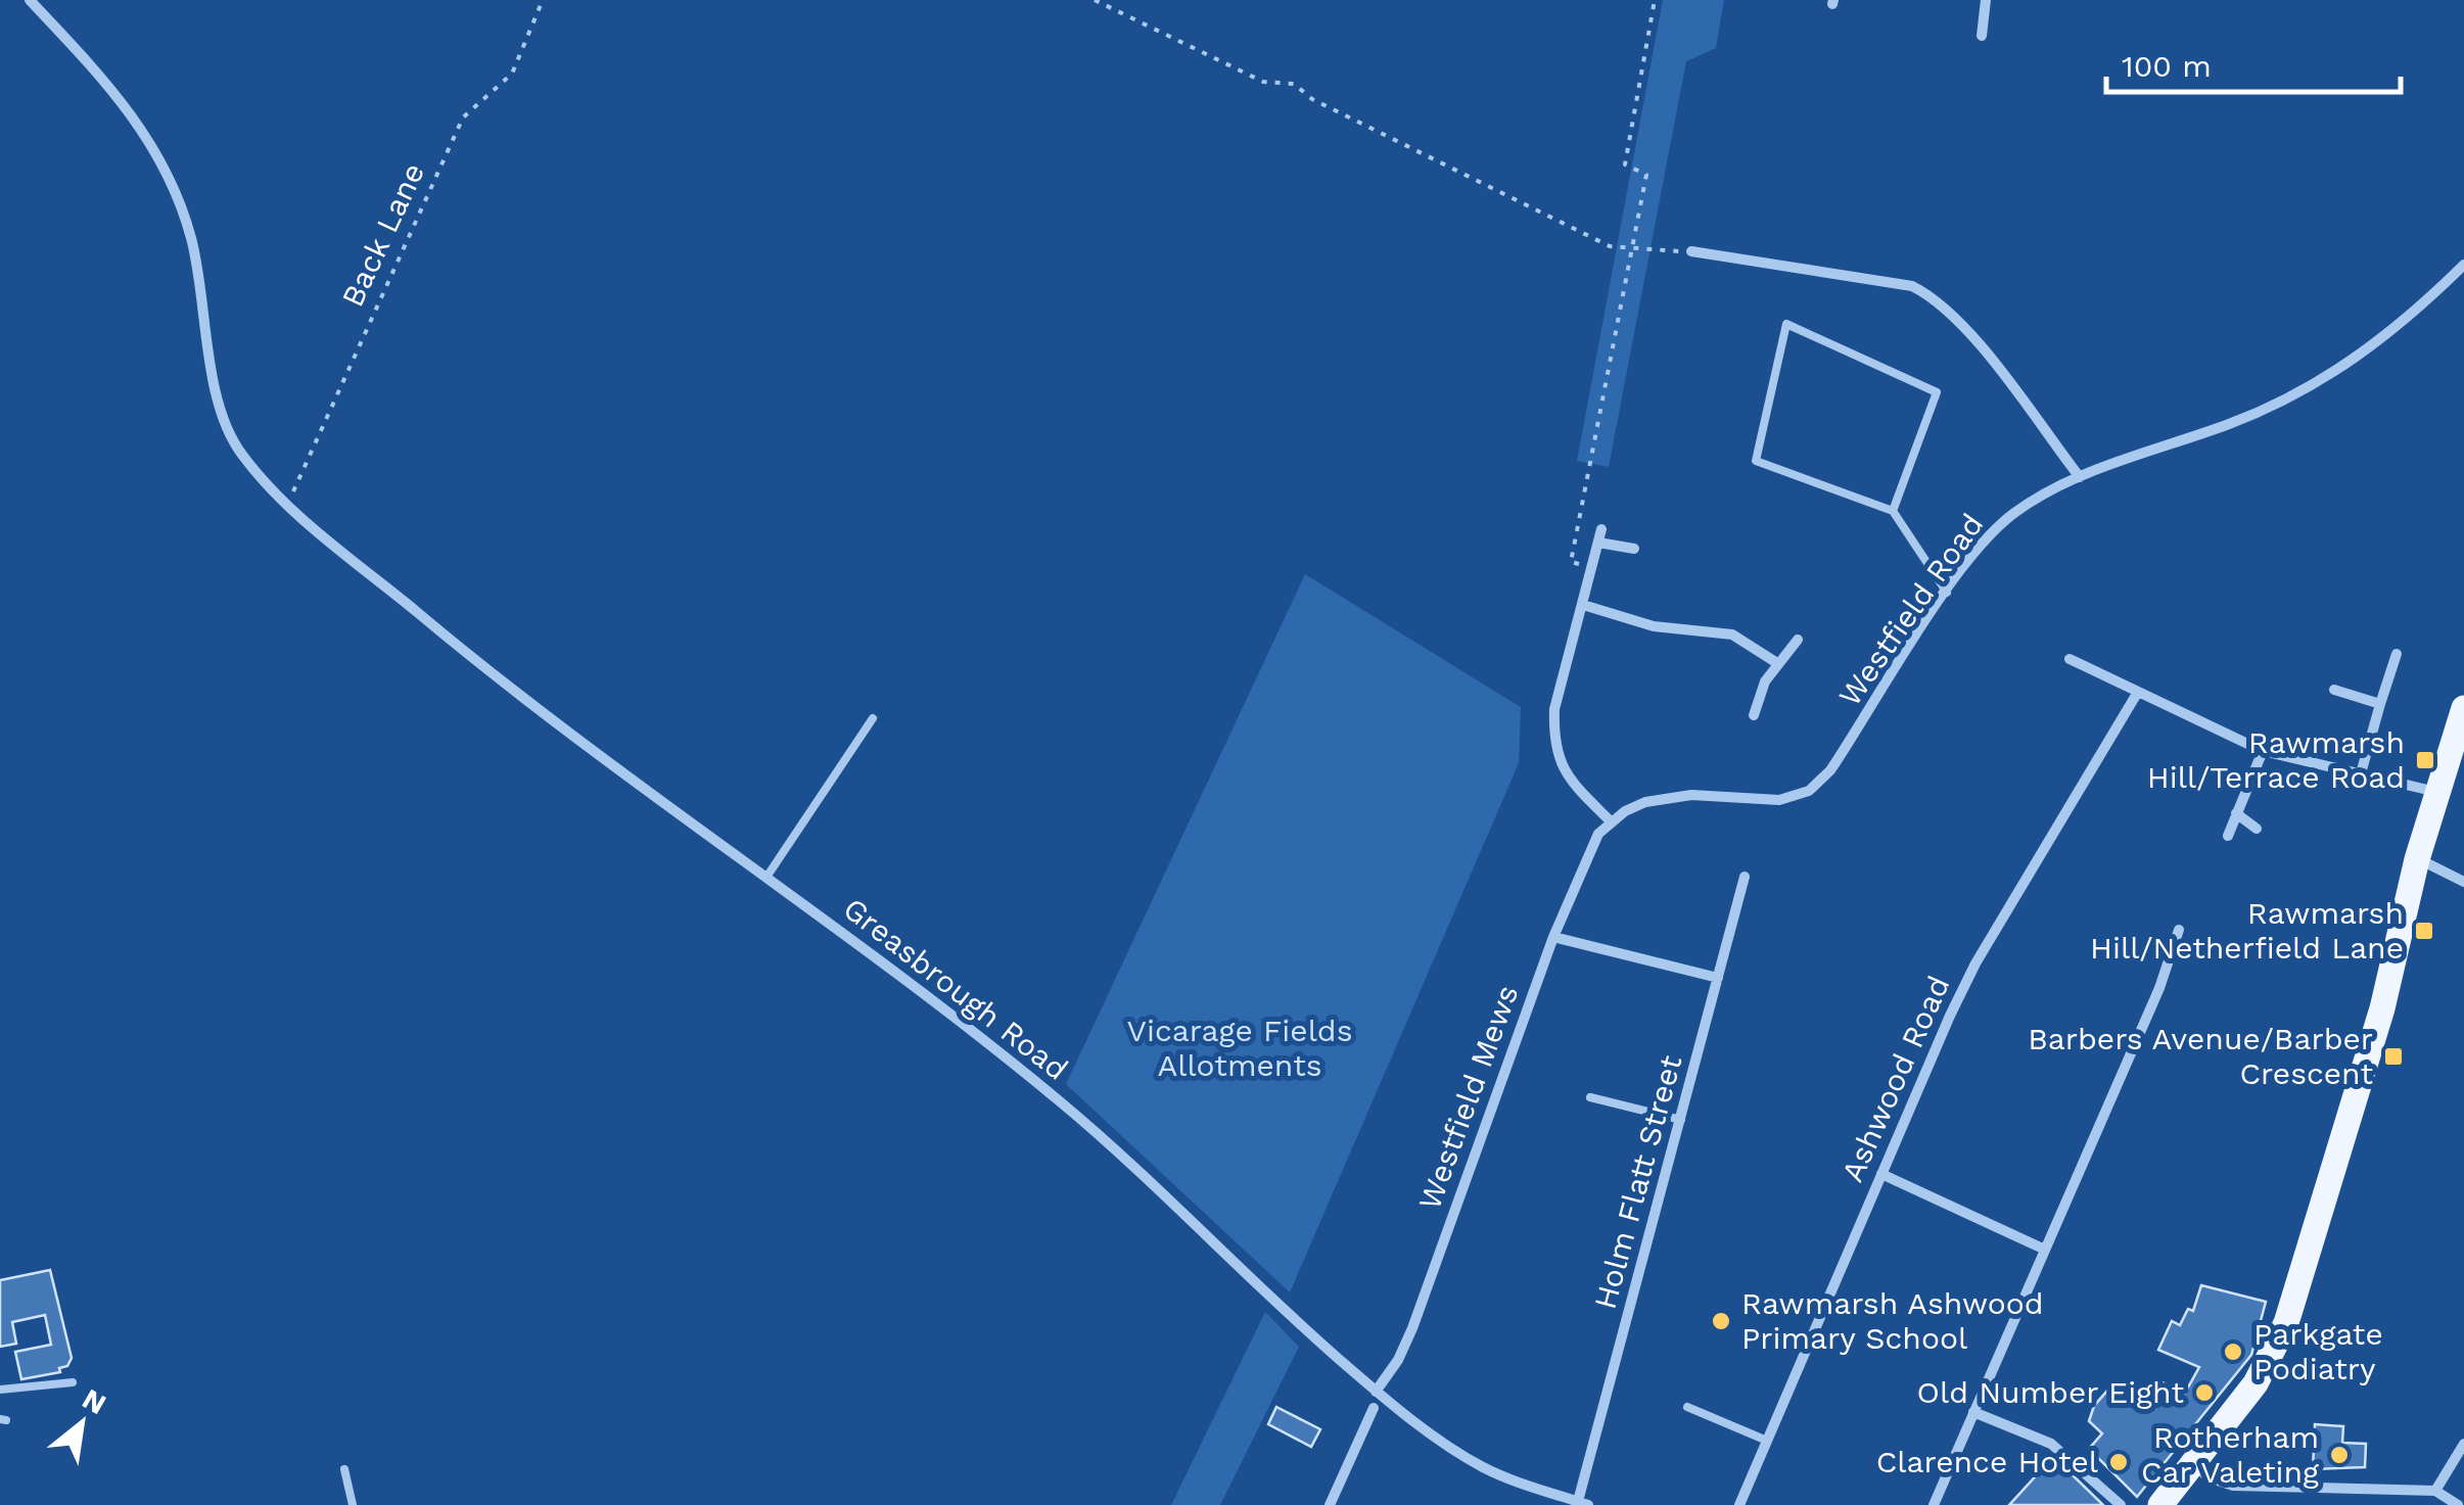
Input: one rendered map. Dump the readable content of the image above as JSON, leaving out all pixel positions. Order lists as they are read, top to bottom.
{
  "streets": {
    "street": [
      "Westfield Road",
      "Greasbrough Road",
      "Ashwood Road",
      "Westfield Mews",
      "Holm Flatt Street"
    ],
    "path": ["Back Lane"]
  },
  "crossings": [
    ["Back Lane", "Greasbrough Road"],
    ["Westfield Road", "Westfield Mews"],
    ["Greasbrough Road", "Westfield Mews"],
    ["Greasbrough Road", "Holm Flatt Street"]
  ],
  "parks": ["Vicarage Fields Allotments"],
  "places": {
    "transit": ["Rawmarsh Hill/Terrace Road", "Rawmarsh Hill/Netherfield Lane", "Barbers Avenue/Barber Crescent"],
    "other": [
      "Rawmarsh Ashwood Primary School",
      "Parkgate Podiatry",
      "Old Number Eight",
      "Rotherham Car Valeting",
      "Clarence Hotel"
    ]
  },
  "scale_bar": "100 m",
  "north": "top right"
}
